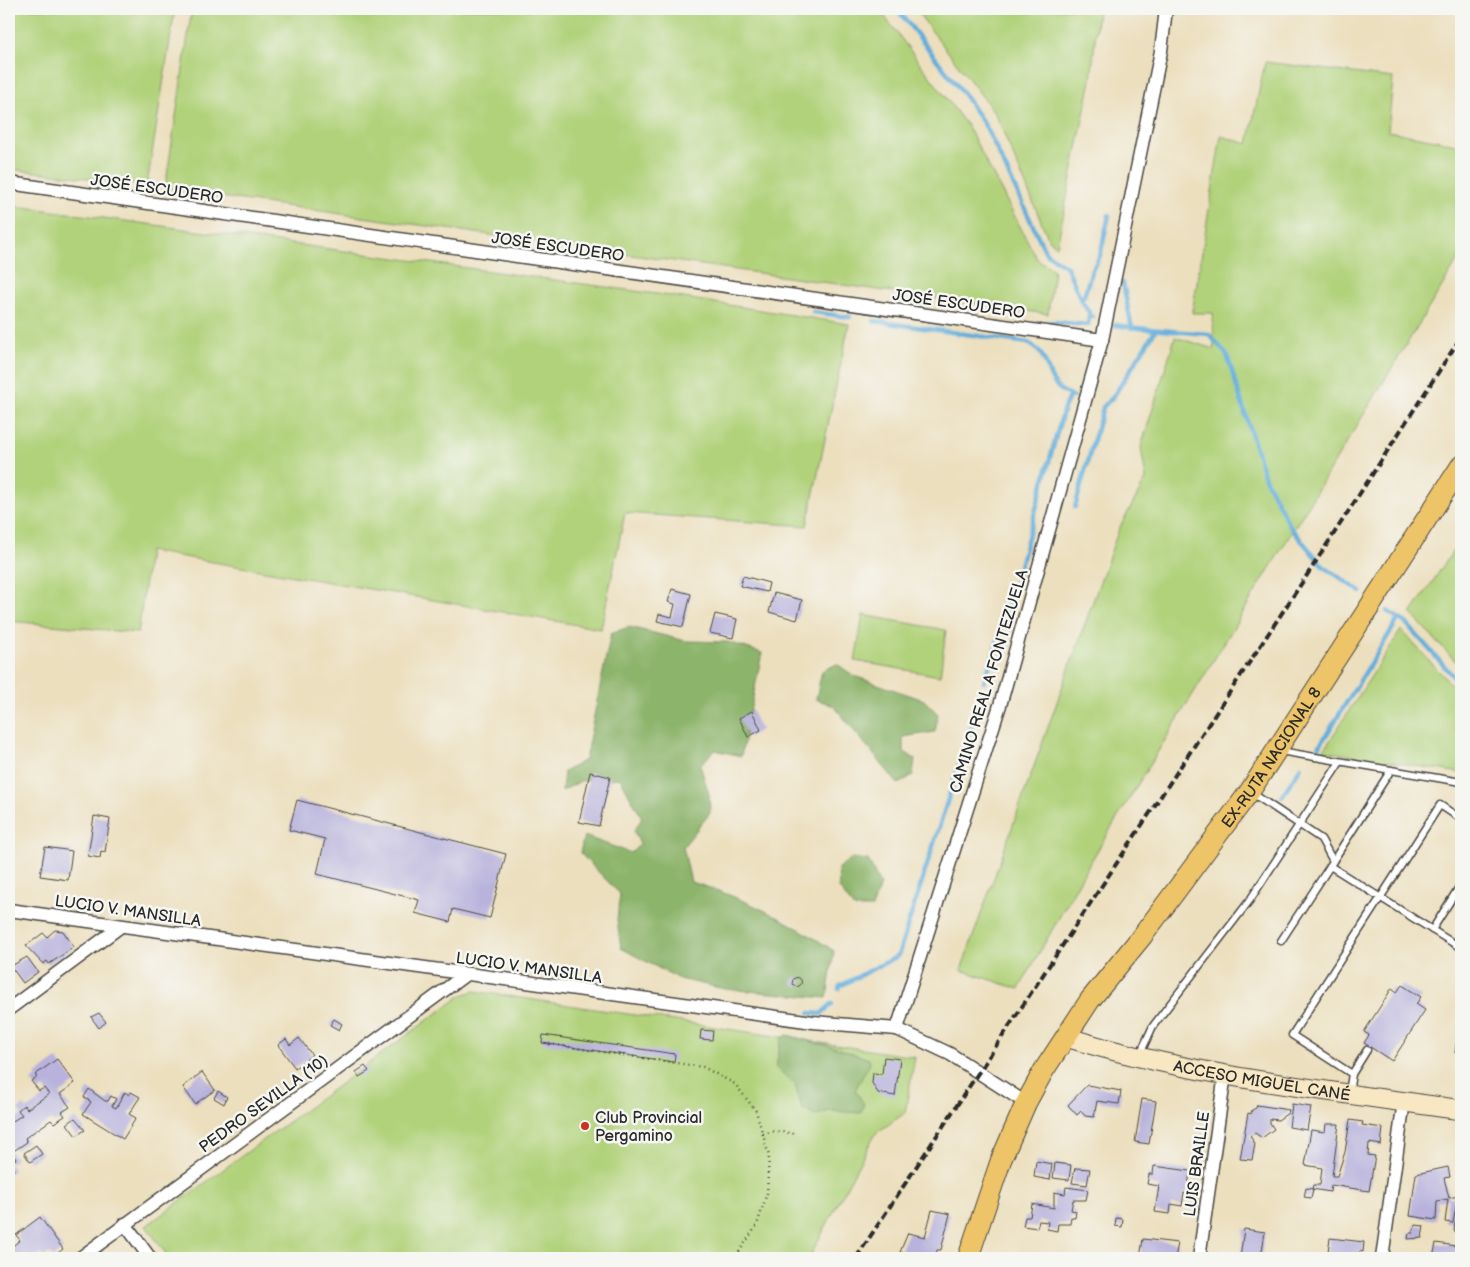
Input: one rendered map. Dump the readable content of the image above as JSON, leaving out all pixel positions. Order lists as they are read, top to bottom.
{
  "streets": {
    "main road": ["EX-RUTA NACIONAL 8", "ACCESO MIGUEL CANÉ"],
    "street": [
      "JOSÉ ESCUDERO",
      "CAMINO REAL A FONTEZUELA",
      "LUCIO V. MANSILLA",
      "PEDRO SEVILLA (10)",
      "LUIS BRAILLE"
    ]
  },
  "crossings": [
    ["JOSÉ ESCUDERO", "CAMINO REAL A FONTEZUELA"],
    ["CAMINO REAL A FONTEZUELA", "LUCIO V. MANSILLA"],
    ["EX-RUTA NACIONAL 8", "LUCIO V. MANSILLA"],
    ["EX-RUTA NACIONAL 8", "ACCESO MIGUEL CANÉ"],
    ["LUCIO V. MANSILLA", "PEDRO SEVILLA (10)"],
    ["ACCESO MIGUEL CANÉ", "LUIS BRAILLE"]
  ],
  "places": ["Club Provincial Pergamino"]
}
